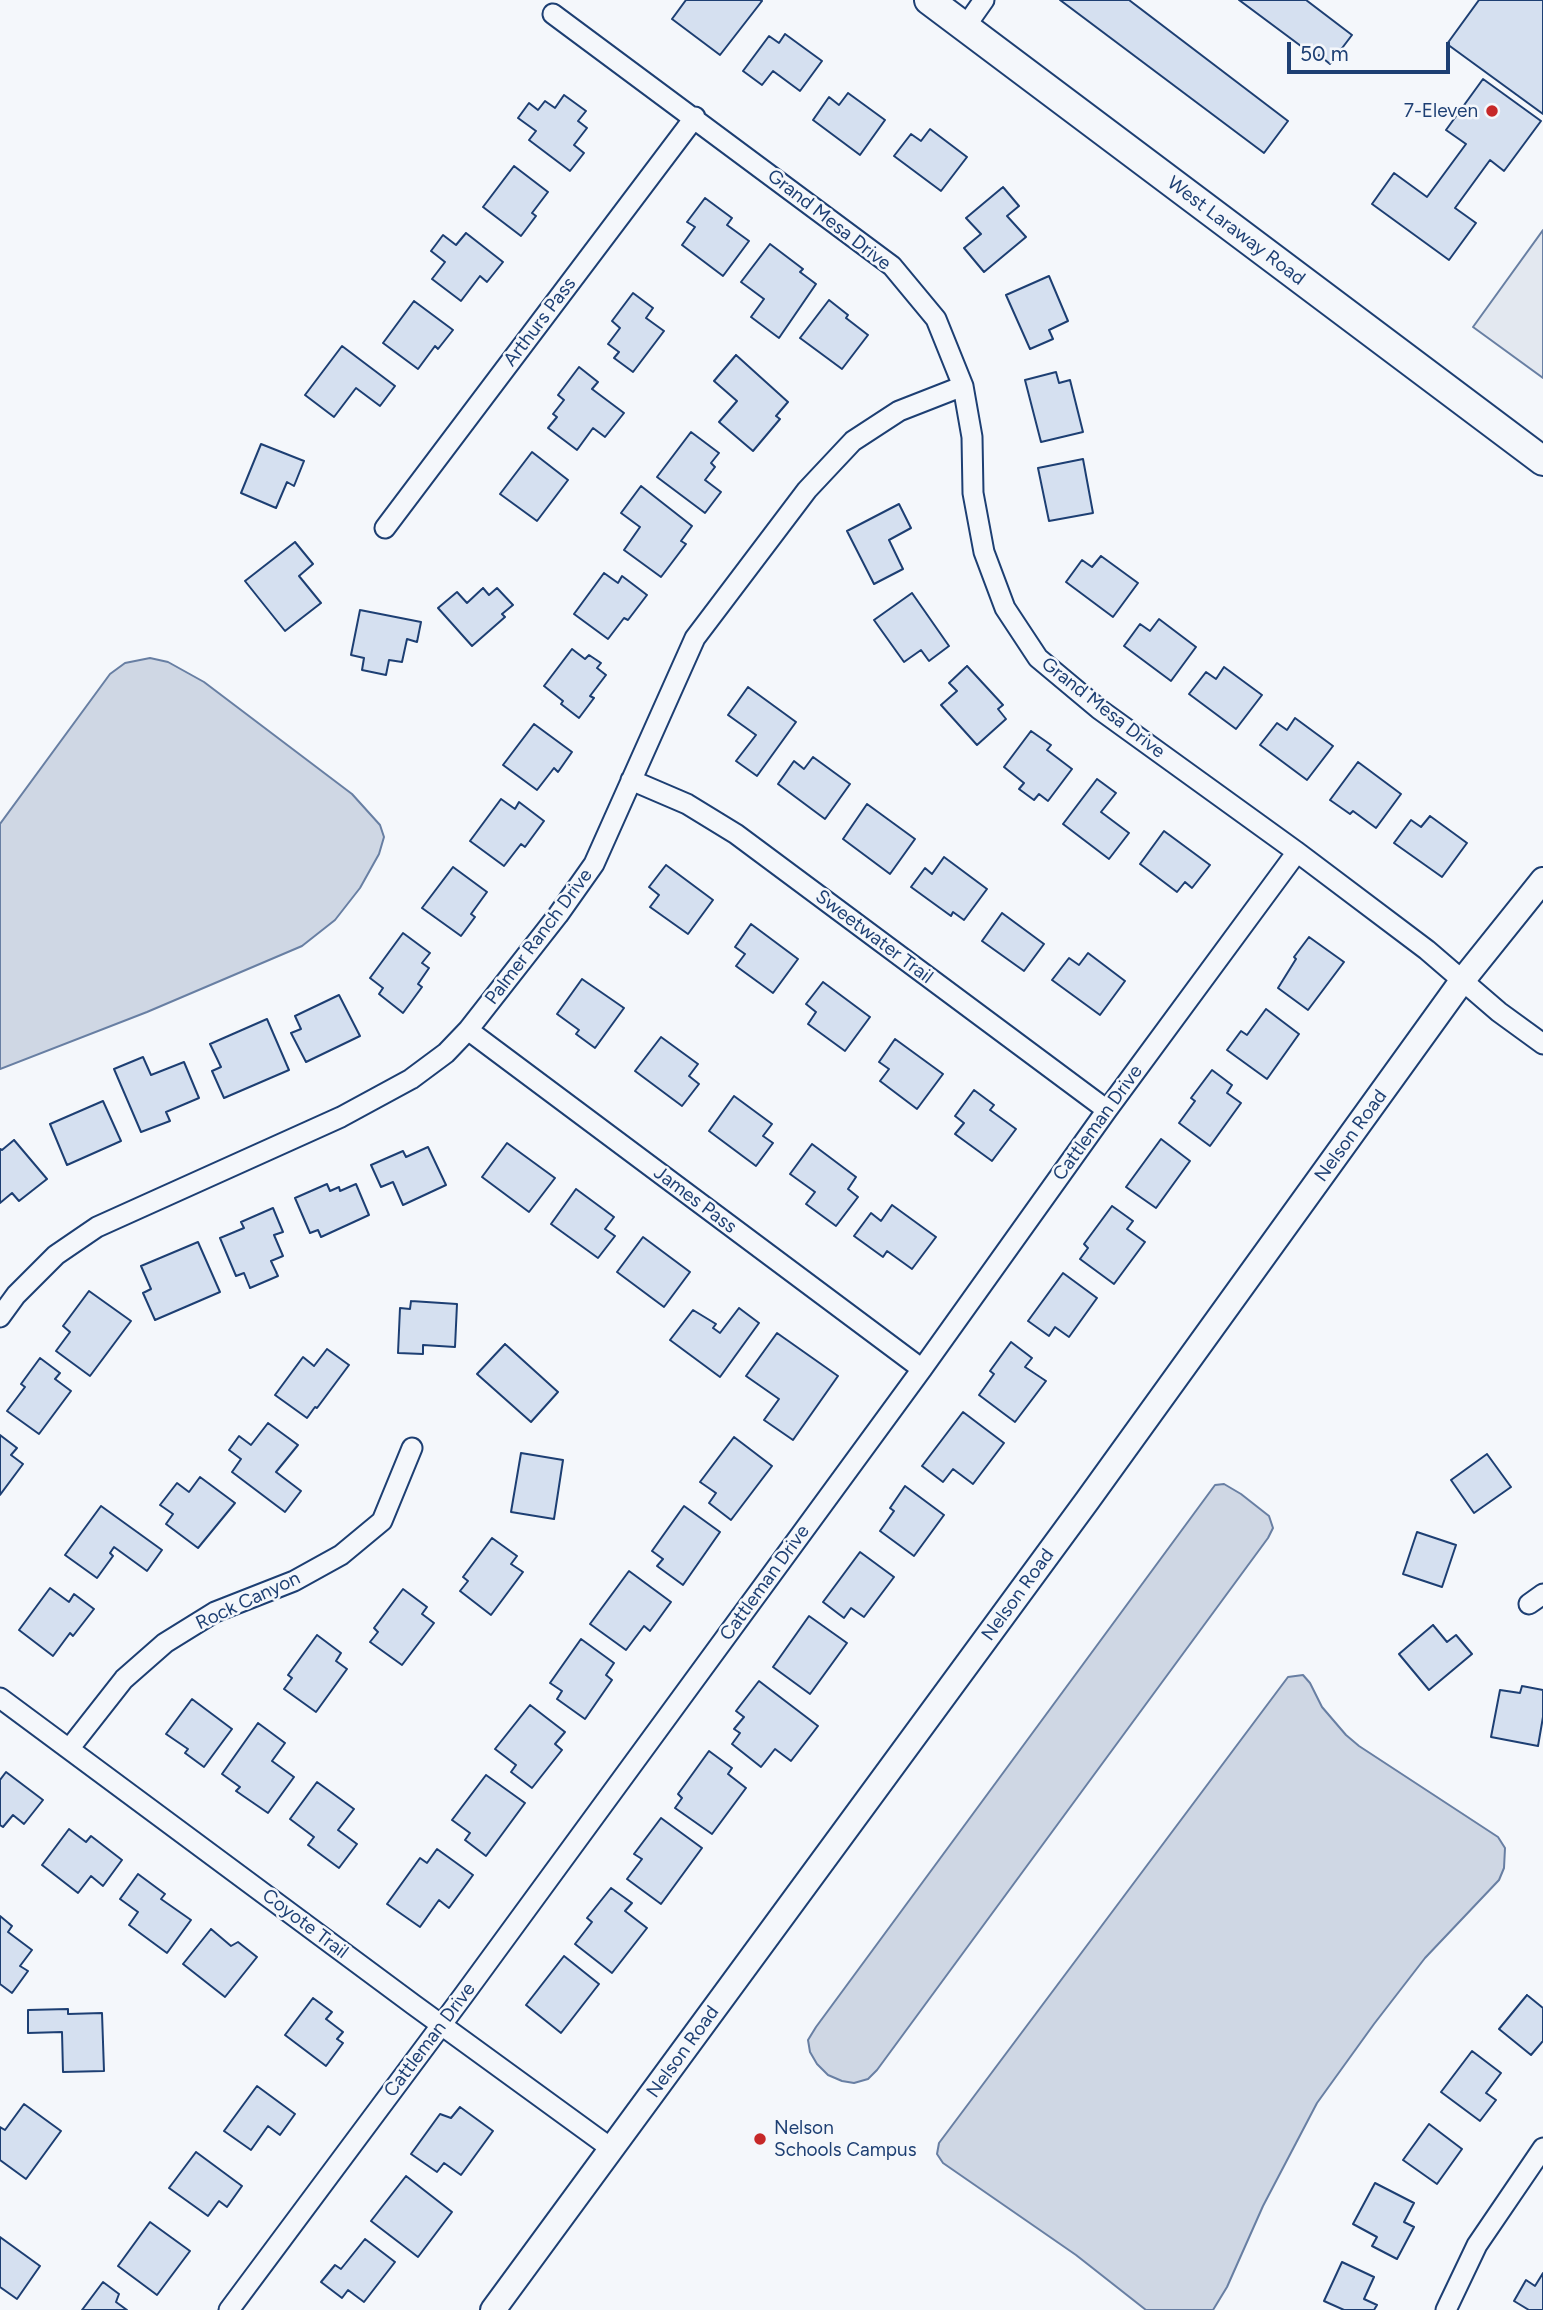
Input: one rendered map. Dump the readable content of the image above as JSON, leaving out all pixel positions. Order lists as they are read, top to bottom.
{
  "streets": {
    "main road": ["West Laraway Road"],
    "street": [
      "Grand Mesa Drive",
      "Arthurs Pass",
      "Palmer Ranch Drive",
      "Sweetwater Trail",
      "Cattleman Drive",
      "Nelson Road",
      "James Pass",
      "Rock Canyon",
      "Coyote Trail"
    ]
  },
  "crossings": [
    ["Grand Mesa Drive", "Arthurs Pass"],
    ["Grand Mesa Drive", "Palmer Ranch Drive"],
    ["Grand Mesa Drive", "Cattleman Drive"],
    ["Grand Mesa Drive", "Nelson Road"],
    ["Palmer Ranch Drive", "Sweetwater Trail"],
    ["Palmer Ranch Drive", "James Pass"],
    ["Sweetwater Trail", "Cattleman Drive"],
    ["Cattleman Drive", "James Pass"],
    ["Cattleman Drive", "Coyote Trail"],
    ["Nelson Road", "Coyote Trail"],
    ["Rock Canyon", "Coyote Trail"]
  ],
  "places": ["7-Eleven", "Nelson Schools Campus"],
  "scale_bar": "50 m"
}
